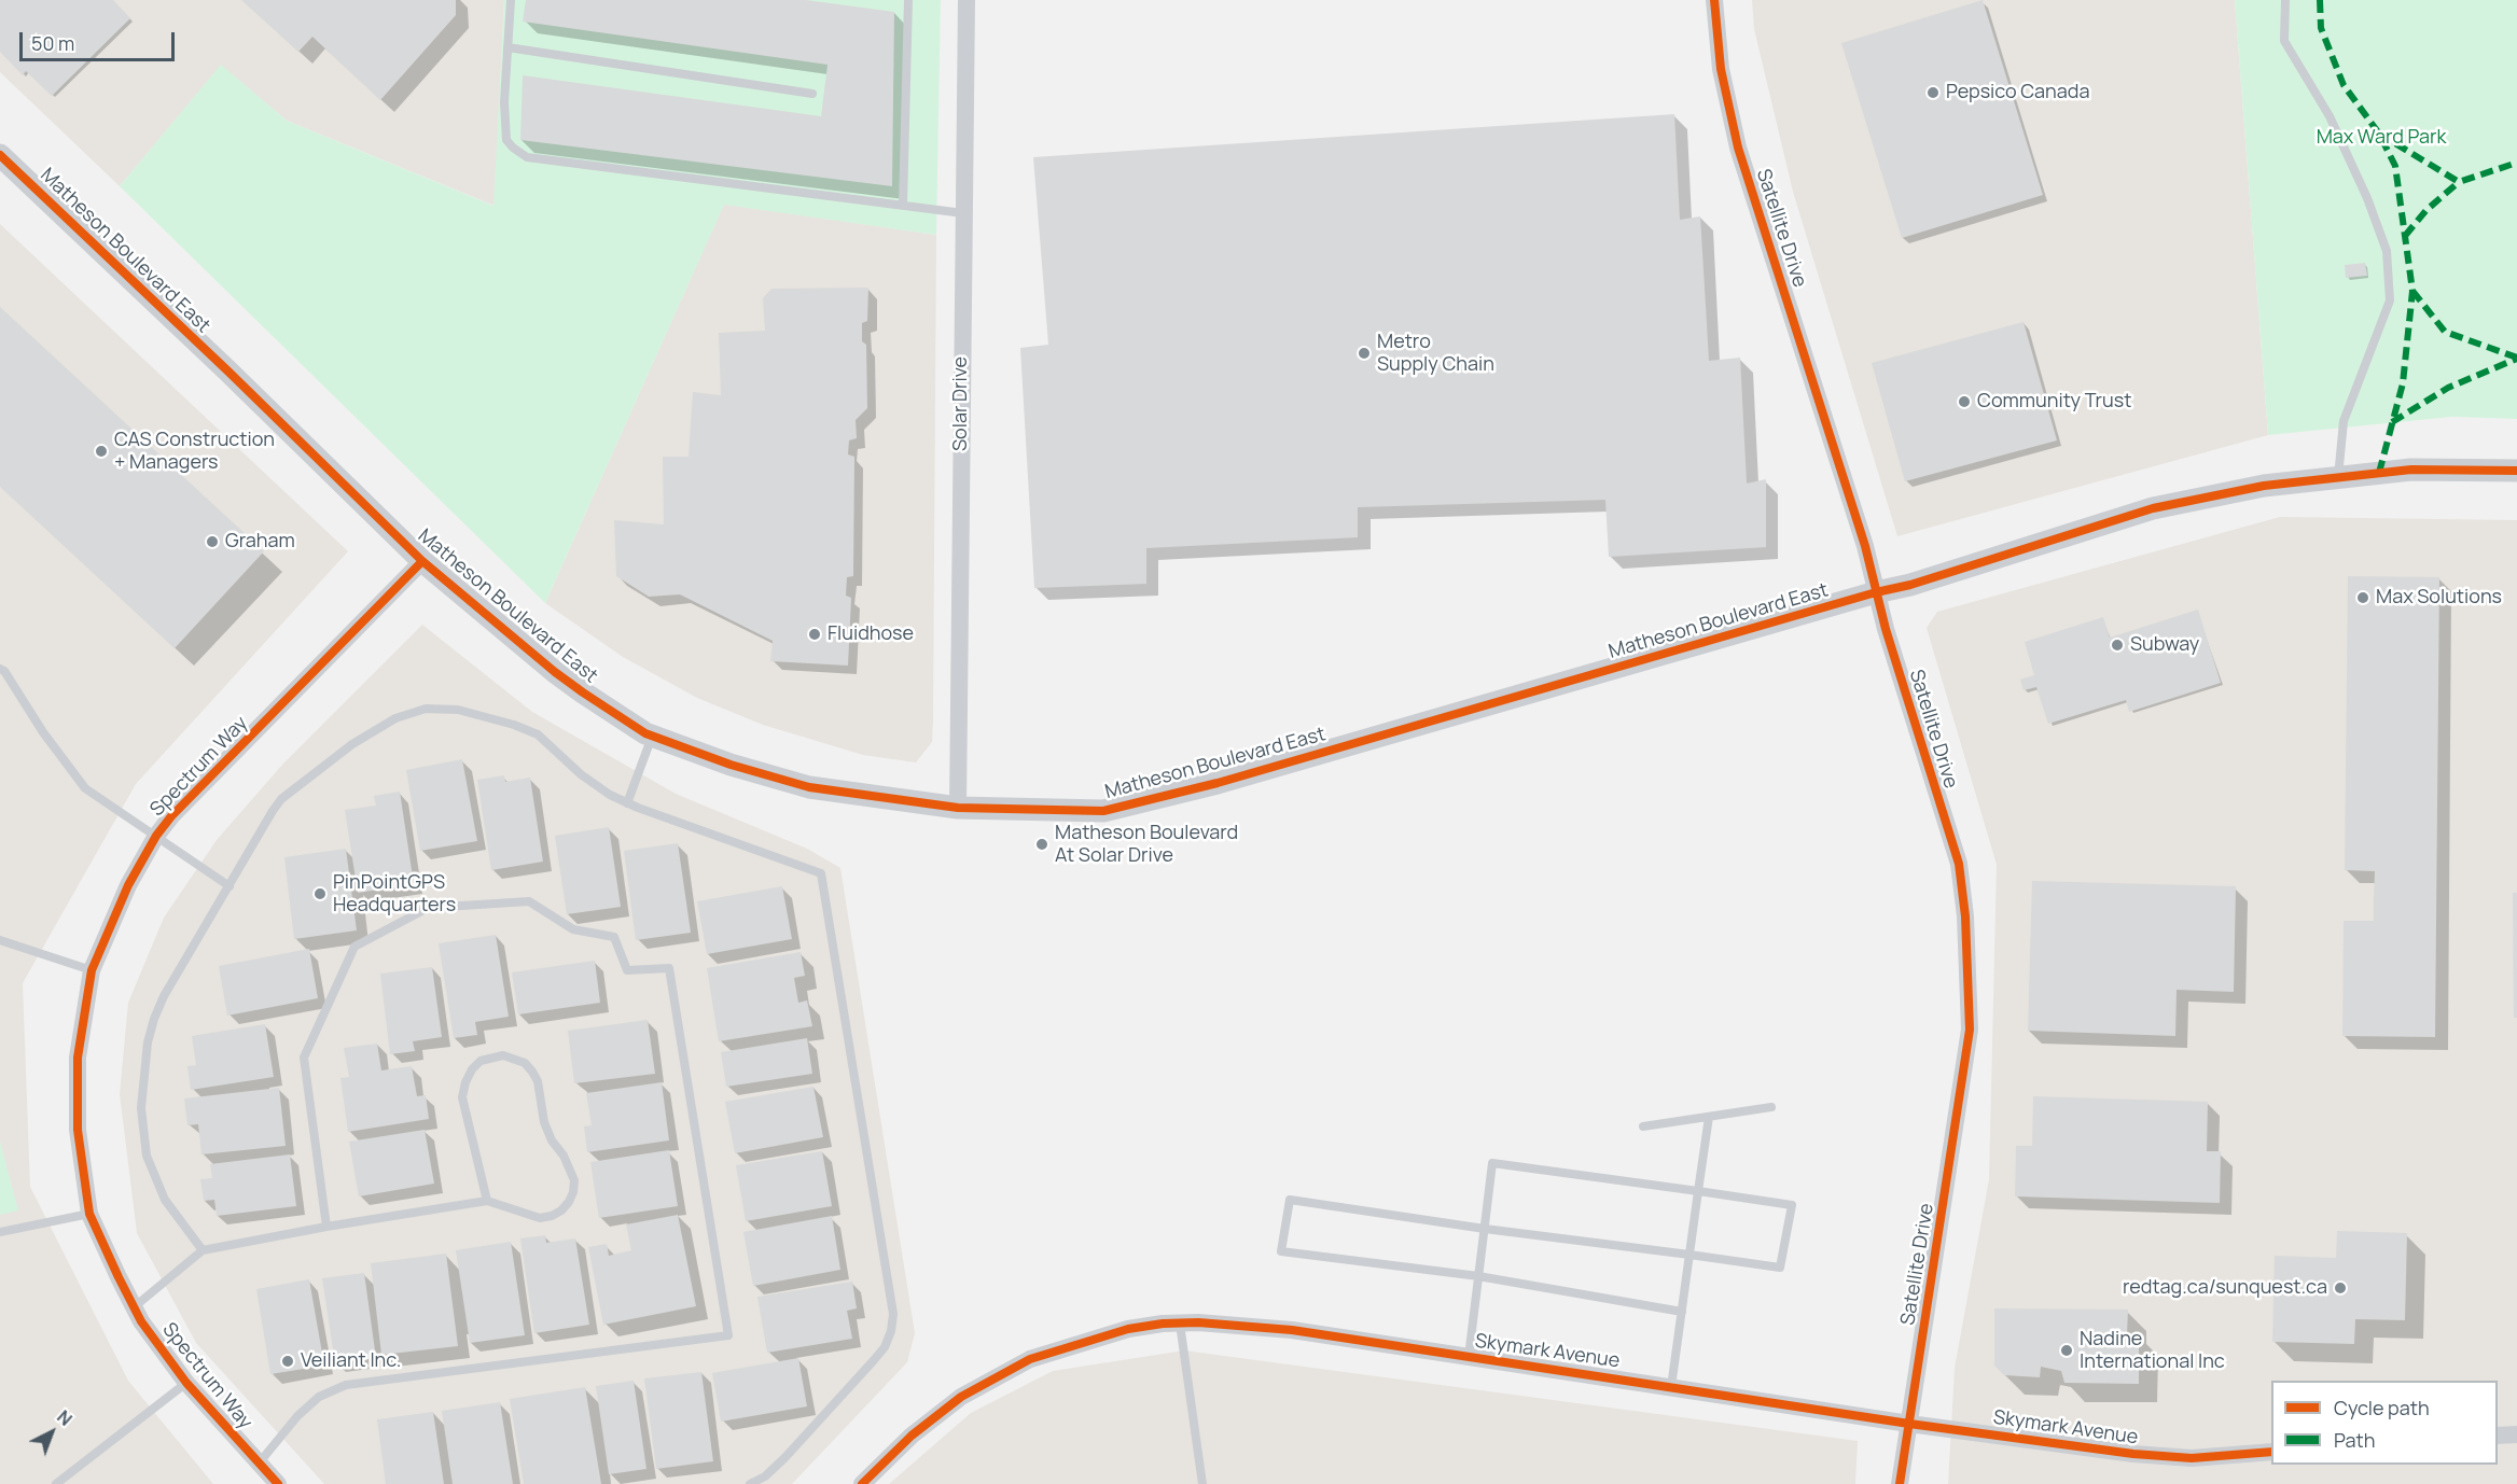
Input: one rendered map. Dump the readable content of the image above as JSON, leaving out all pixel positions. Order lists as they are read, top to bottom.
{
  "streets": {
    "street": [
      "Satellite Drive",
      "Matheson Boulevard East",
      "Solar Drive",
      "Spectrum Way",
      "Skymark Avenue"
    ]
  },
  "crossings": [
    ["Satellite Drive", "Matheson Boulevard East"],
    ["Satellite Drive", "Skymark Avenue"],
    ["Matheson Boulevard East", "Solar Drive"],
    ["Matheson Boulevard East", "Spectrum Way"]
  ],
  "parks": ["Max Ward Park"],
  "places": [
    "Pepsico Canada",
    "Metro Supply Chain",
    "Community Trust",
    "CAS Construction + Managers",
    "Graham",
    "Max Solutions",
    "Fluidhose",
    "Subway",
    "Matheson Boulevard At Solar Drive",
    "PinPointGPS Headquarters",
    "redtag.ca/sunquest.ca",
    "Nadine International Inc",
    "Veiliant Inc."
  ],
  "legend": ["Cycle path", "Path"],
  "scale_bar": "50 m",
  "north": "top right"
}
